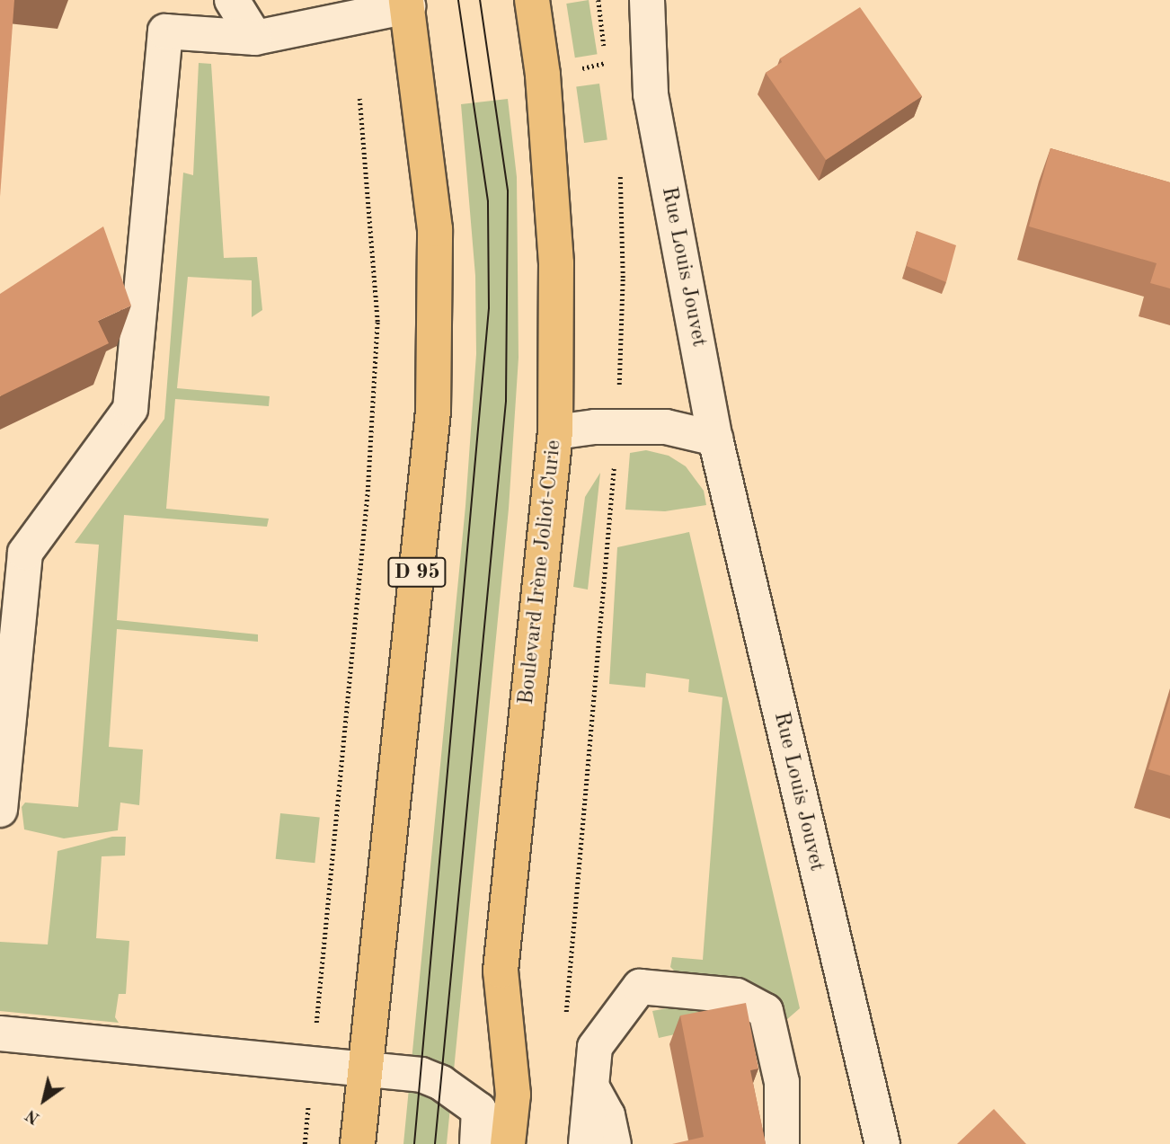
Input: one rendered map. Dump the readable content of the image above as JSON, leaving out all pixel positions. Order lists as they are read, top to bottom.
{
  "streets": {
    "main road": ["D 95", "Boulevard Irène Joliot-Curie"],
    "street": ["Rue Louis Jouvet"]
  },
  "north": "bottom left"
}
